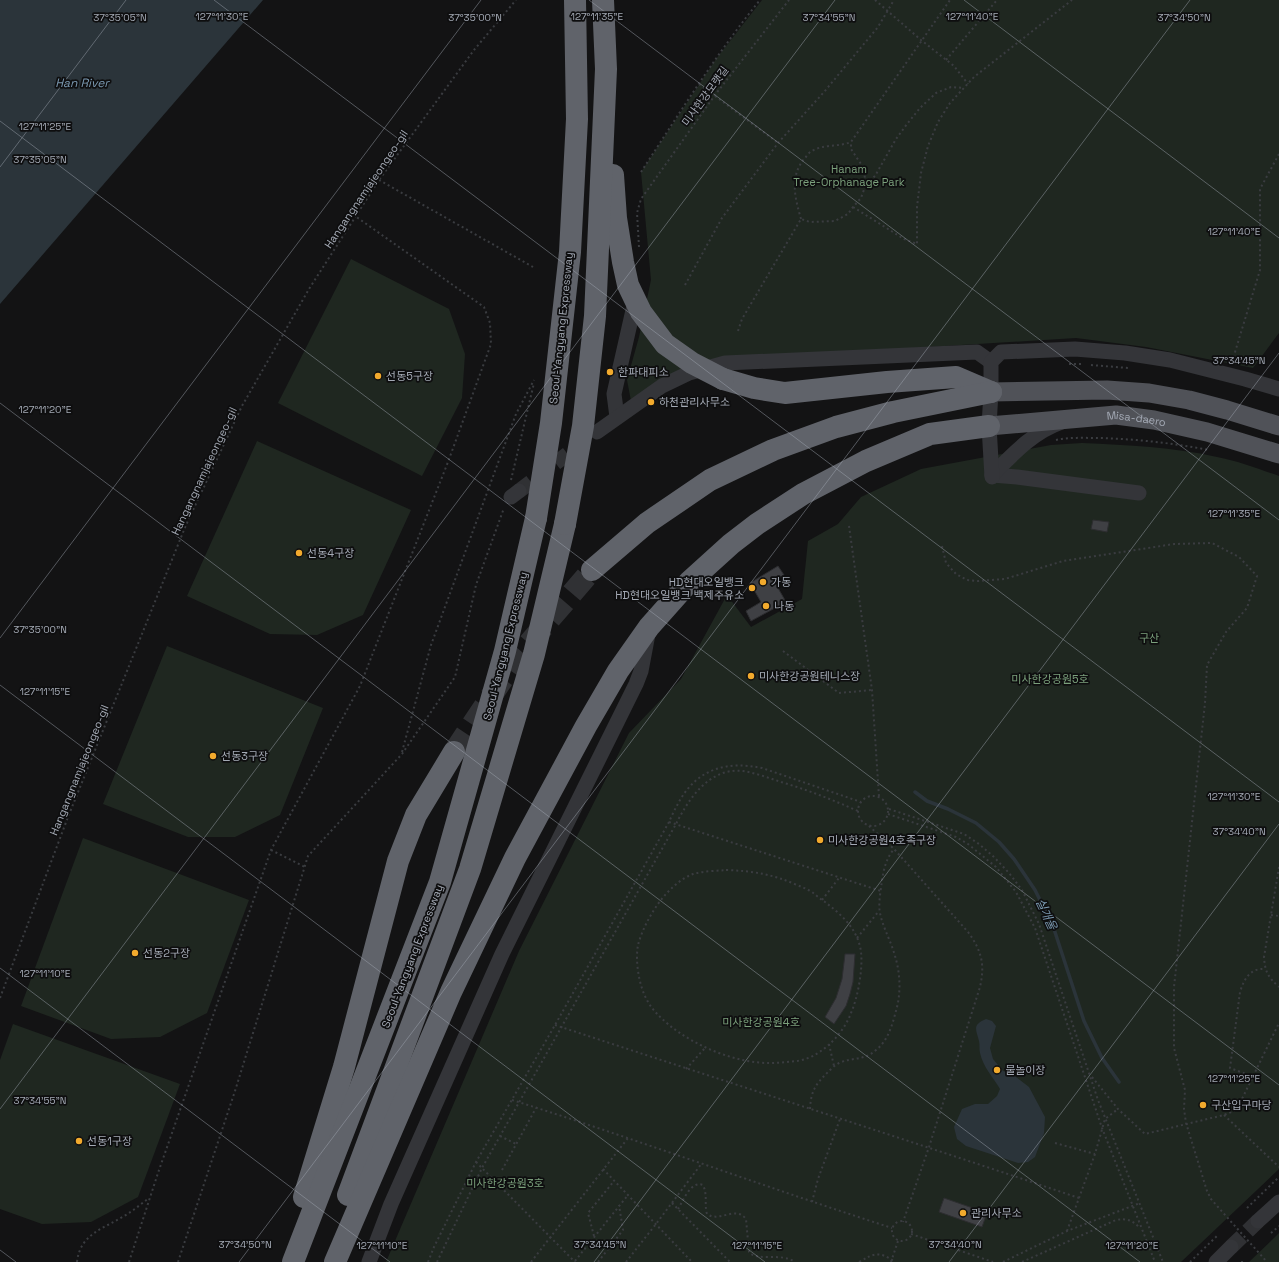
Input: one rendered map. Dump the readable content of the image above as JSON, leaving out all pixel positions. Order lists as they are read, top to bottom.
{
  "streets": {
    "highway": ["Seoul-Yangyang Expressway"],
    "main road": ["Misa-daero"],
    "path": ["미사한강모랫길", "Hangangnamjajeongeo-gil"]
  },
  "water": ["Han River", "실개울"],
  "parks": [
    "Hanam Tree-Orphanage Park",
    "구산",
    "미사한강공원5호",
    "미사한강공원4호",
    "미사한강공원3호"
  ],
  "places": [
    "한파대피소",
    "선동5구장",
    "하천관리사무소",
    "선동4구장",
    "가동",
    "HD현대오일뱅크 HD현대오일뱅크 백제주유소",
    "나동",
    "미사한강공원테니스장",
    "선동3구장",
    "미사한강공원4호족구장",
    "선동2구장",
    "물놀이장",
    "구산입구마당",
    "선동1구장",
    "관리사무소"
  ],
  "coordinates": [
    "127°11'30\"E",
    "127°11'35\"E",
    "127°11'40\"E",
    "37°35'05\"N",
    "37°35'00\"N",
    "37°34'55\"N",
    "37°34'50\"N",
    "127°11'25\"E",
    "37°34'45\"N",
    "127°11'20\"E",
    "127°11'15\"E",
    "37°34'40\"N",
    "127°11'10\"E"
  ]
}
